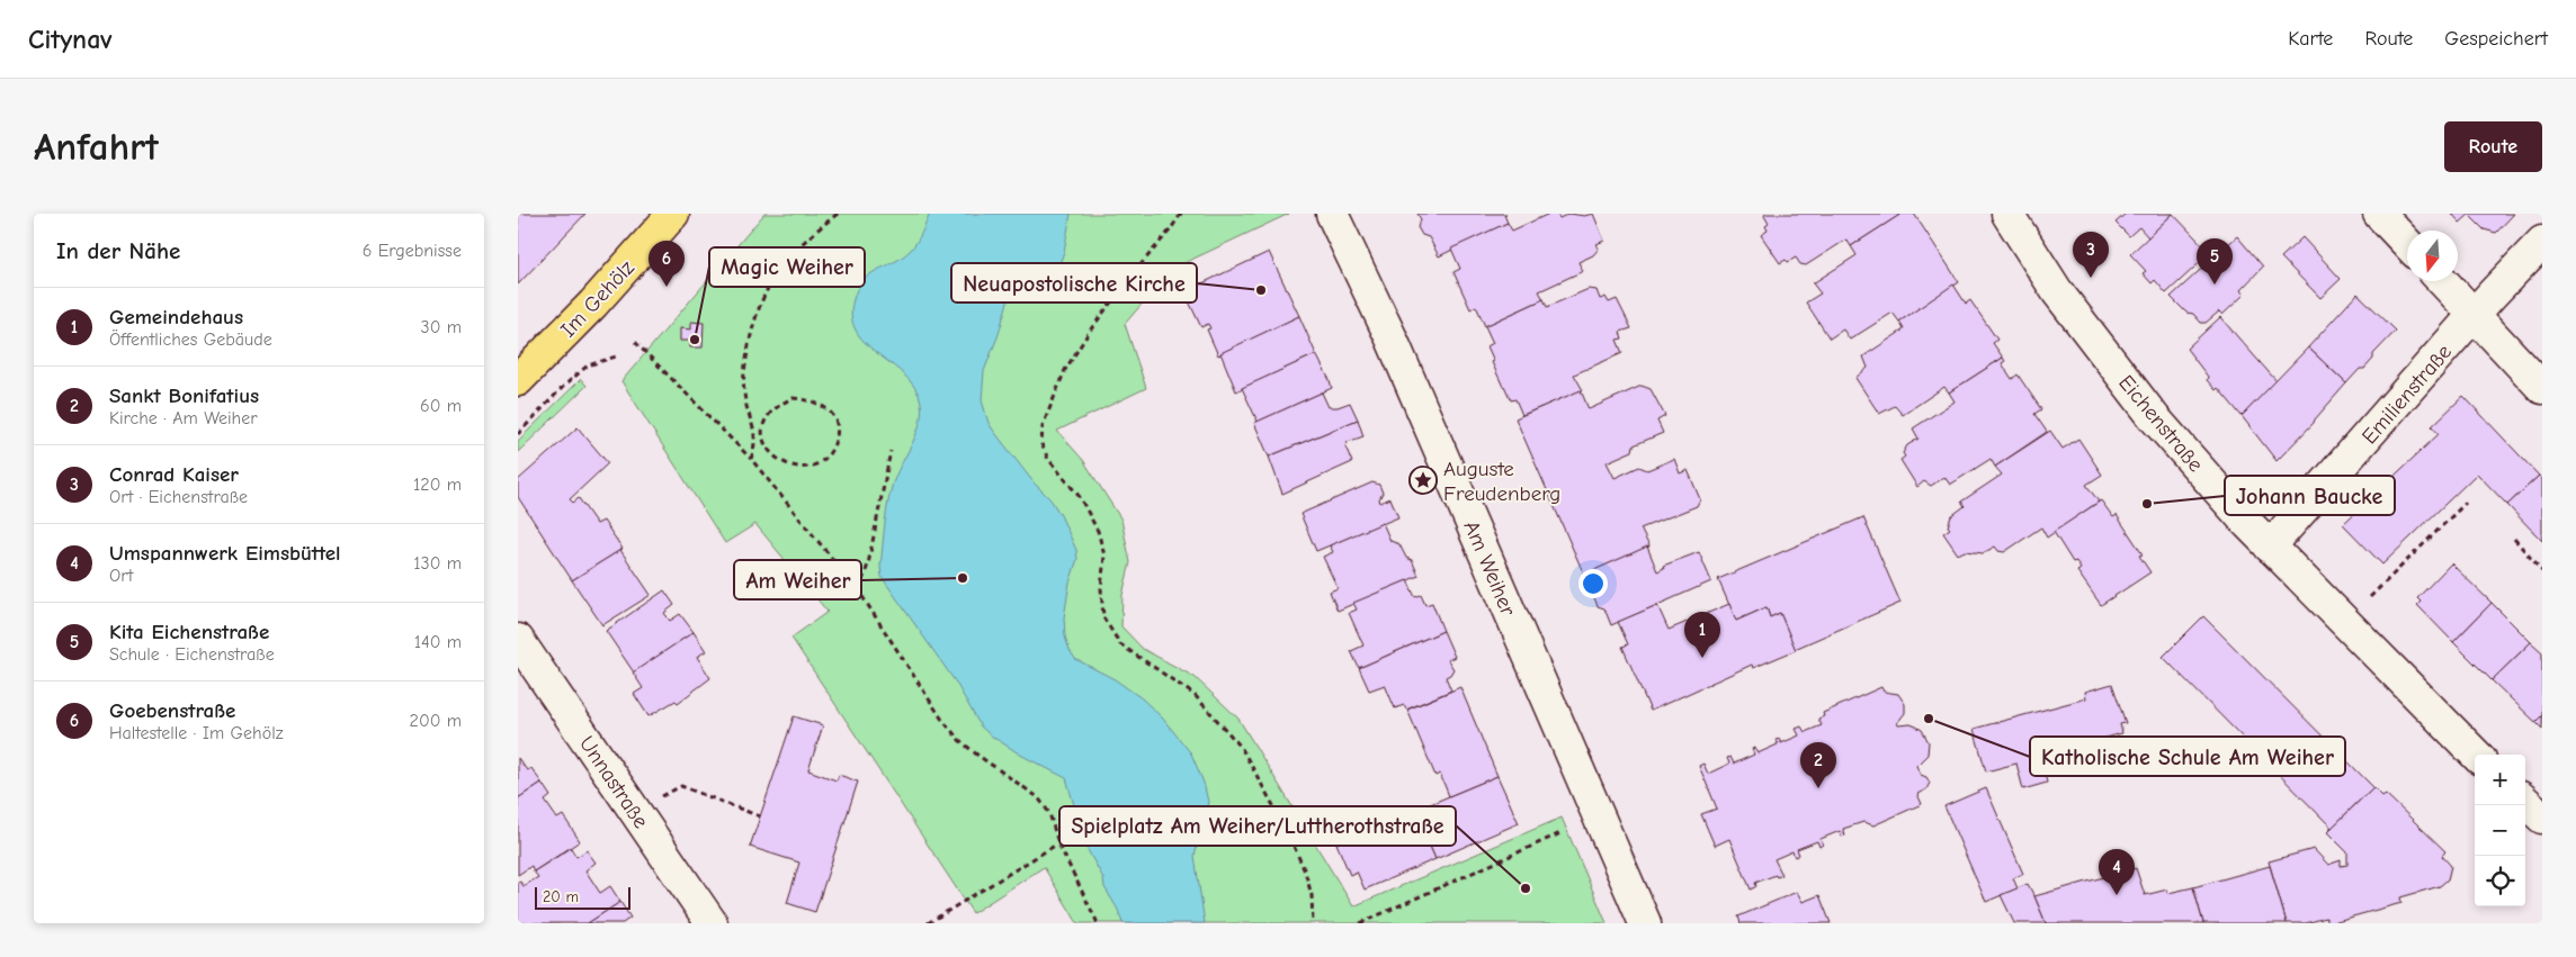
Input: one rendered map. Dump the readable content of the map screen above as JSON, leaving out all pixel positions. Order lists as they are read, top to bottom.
{
  "streets": {
    "main road": ["Im Gehölz"],
    "street": [
      "Emilienstraße",
      "Eichenstraße",
      "Am Weiher",
      "Unnastraße"
    ]
  },
  "crossings": [
    ["Emilienstraße", "Eichenstraße"]
  ],
  "places": {
    "other": [
      "Neuapostolische Kirche",
      "Magic Weiher",
      "Johann Baucke",
      "Am Weiher",
      "Katholische Schule Am Weiher",
      "Spielplatz Am Weiher/Luttherothstraße"
    ],
    "place": ["Auguste Freudenberg"]
  },
  "scale_bar": "20 m",
  "north": "bottom",
  "page": {
    "header": "Citynav",
    "nav": ["Karte", "Route", "Gespeichert"],
    "buttons": "Route",
    "title": "Anfahrt",
    "heading": ["In der Nähe", "6 Ergebnisse"],
    "pins": [
      "3",
      "5",
      "6",
      "1",
      "2",
      "4"
    ],
    "list": [
      {
        "mark": "1",
        "name": "Gemeindehaus",
        "note": "Öffentliches Gebäude",
        "value": "30 m"
      },
      {
        "mark": "2",
        "name": "Sankt Bonifatius",
        "note": "Kirche · Am Weiher",
        "value": "60 m"
      },
      {
        "mark": "3",
        "name": "Conrad Kaiser",
        "note": "Ort · Eichenstraße",
        "value": "120 m"
      },
      {
        "mark": "4",
        "name": "Umspannwerk Eimsbüttel",
        "note": "Ort",
        "value": "130 m"
      },
      {
        "mark": "5",
        "name": "Kita Eichenstraße",
        "note": "Schule · Eichenstraße",
        "value": "140 m"
      },
      {
        "mark": "6",
        "name": "Goebenstraße",
        "note": "Haltestelle · Im Gehölz",
        "value": "200 m"
      }
    ],
    "map_buttons": ["+", "−"],
    "scale": "20 m"
  }
}
